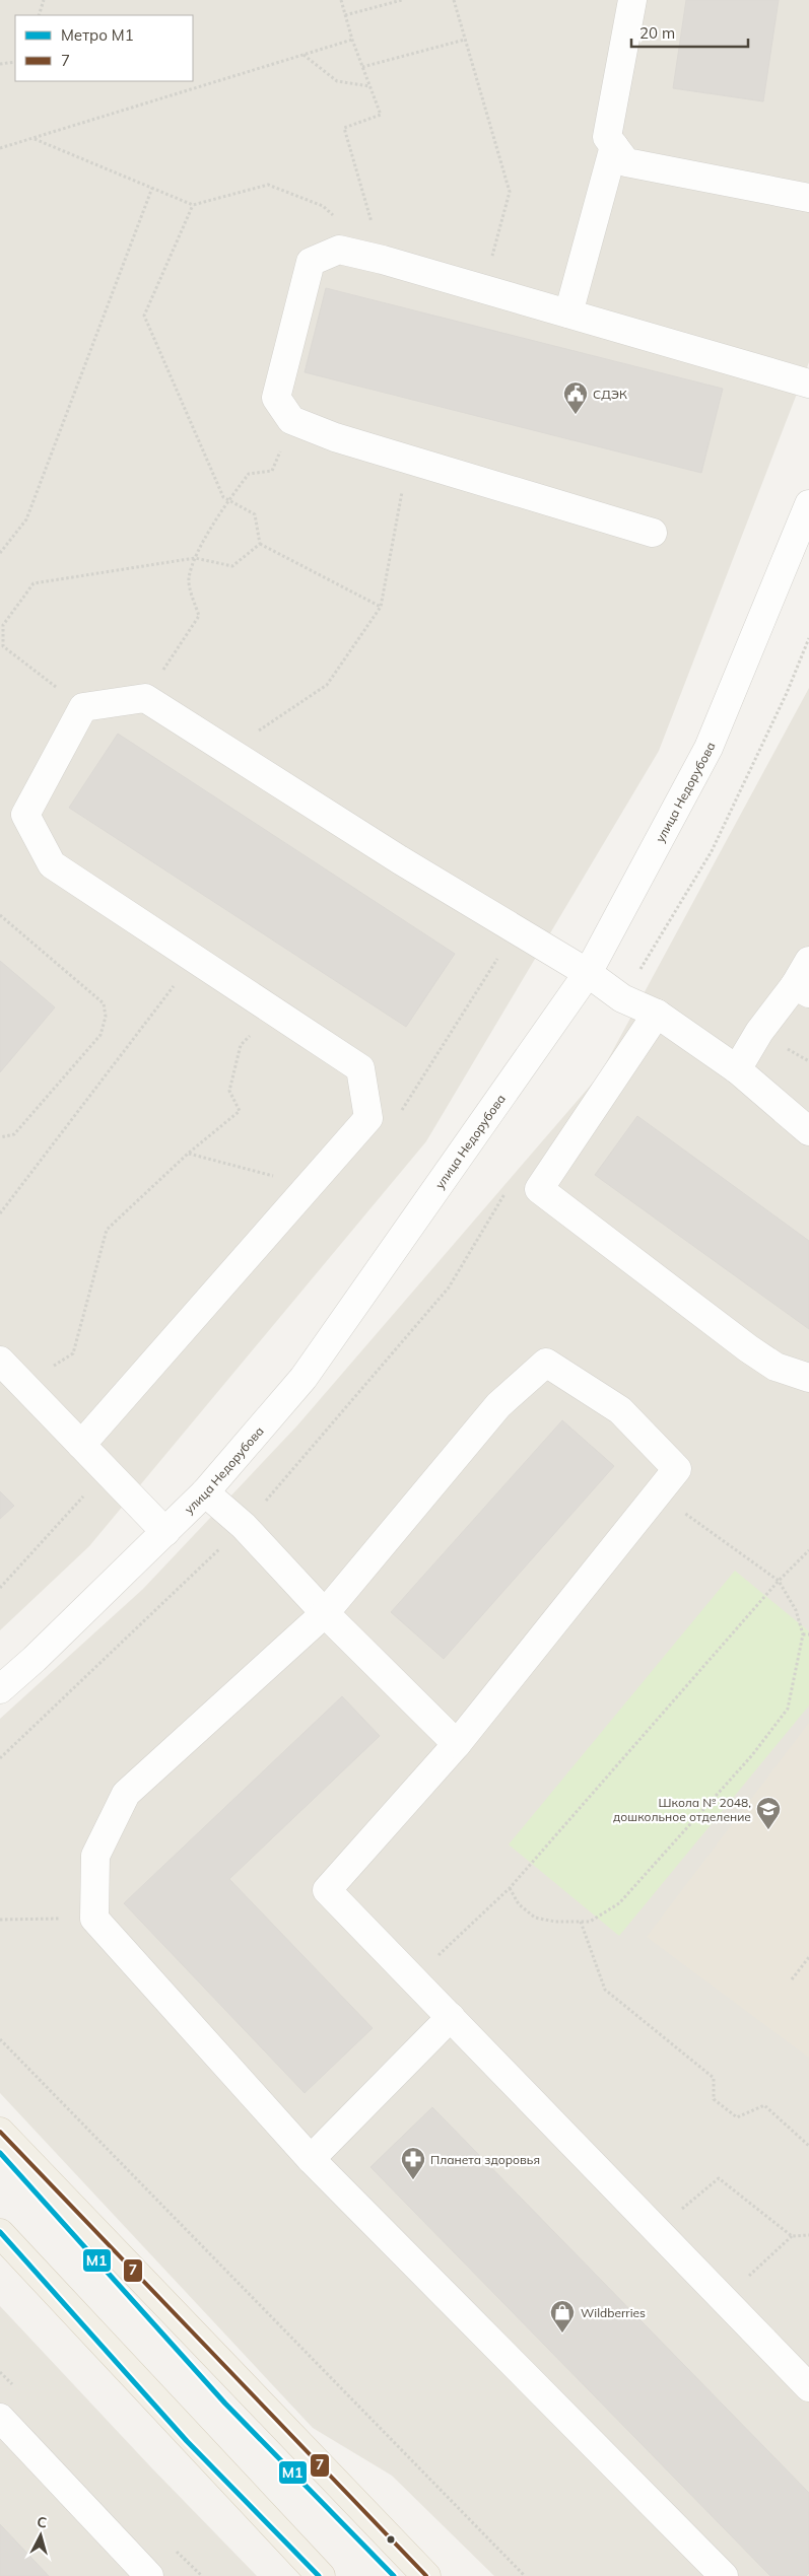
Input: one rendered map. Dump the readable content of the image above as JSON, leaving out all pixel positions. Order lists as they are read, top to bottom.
{
  "streets": {
    "street": ["улица Недорубова"]
  },
  "places": {
    "public building": ["СДЭК"],
    "school or university": ["Школа № 2048, дошкольное отделение"],
    "pharmacy": ["Планета здоровья"],
    "shop": ["Wildberries"]
  },
  "lines": ["transit line 7", "metro line M1"],
  "legend": ["Метро M1", "7"],
  "scale_bar": "20 m",
  "north": "top"
}
